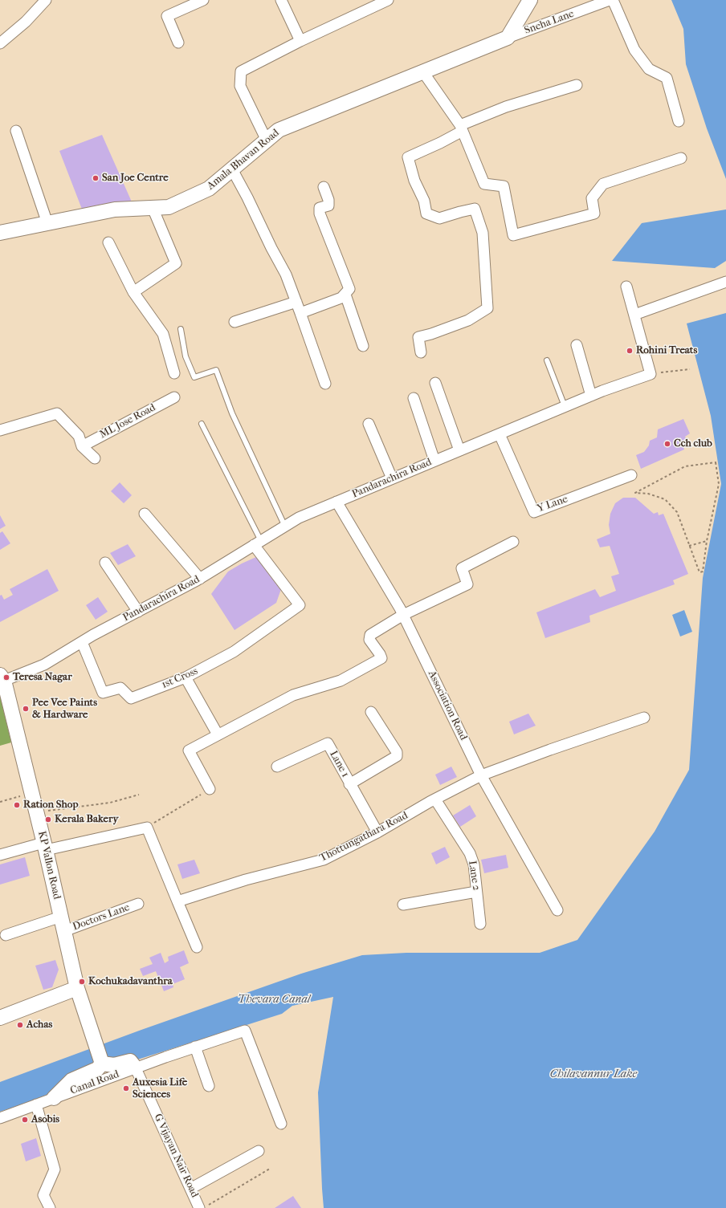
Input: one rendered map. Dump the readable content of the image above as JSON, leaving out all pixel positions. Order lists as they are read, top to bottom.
{
  "streets": {
    "street": [
      "Sneha Lane",
      "Amala Bhavan Road",
      "ML Jose Road",
      "Pandarachira Road",
      "Y Lane",
      "1st Cross",
      "Association Road",
      "Lane 1",
      "Thottungathara Road",
      "KP Vallon Road",
      "Lane 2",
      "Doctors Lane",
      "Canal Road",
      "G Vijayan Nair Road"
    ]
  },
  "crossings": [
    ["Sneha Lane", "Amala Bhavan Road"],
    ["Pandarachira Road", "Y Lane"],
    ["Pandarachira Road", "1st Cross"],
    ["Pandarachira Road", "Association Road"],
    ["Pandarachira Road", "KP Vallon Road"],
    ["Association Road", "Thottungathara Road"],
    ["Lane 1", "Thottungathara Road"],
    ["Thottungathara Road", "Lane 2"],
    ["KP Vallon Road", "Doctors Lane"],
    ["Canal Road", "G Vijayan Nair Road"]
  ],
  "water": ["Thevara Canal", "Chilavannur Lake"],
  "places": [
    "San Joe Centre",
    "Rohini Treats",
    "Cch club",
    "Teresa Nagar",
    "Pee Vee Paints & Hardware",
    "Ration Shop",
    "Kerala Bakery",
    "Kochukadavanthra",
    "Achas",
    "Auxesia Life Sciences",
    "Asobis"
  ]
}
